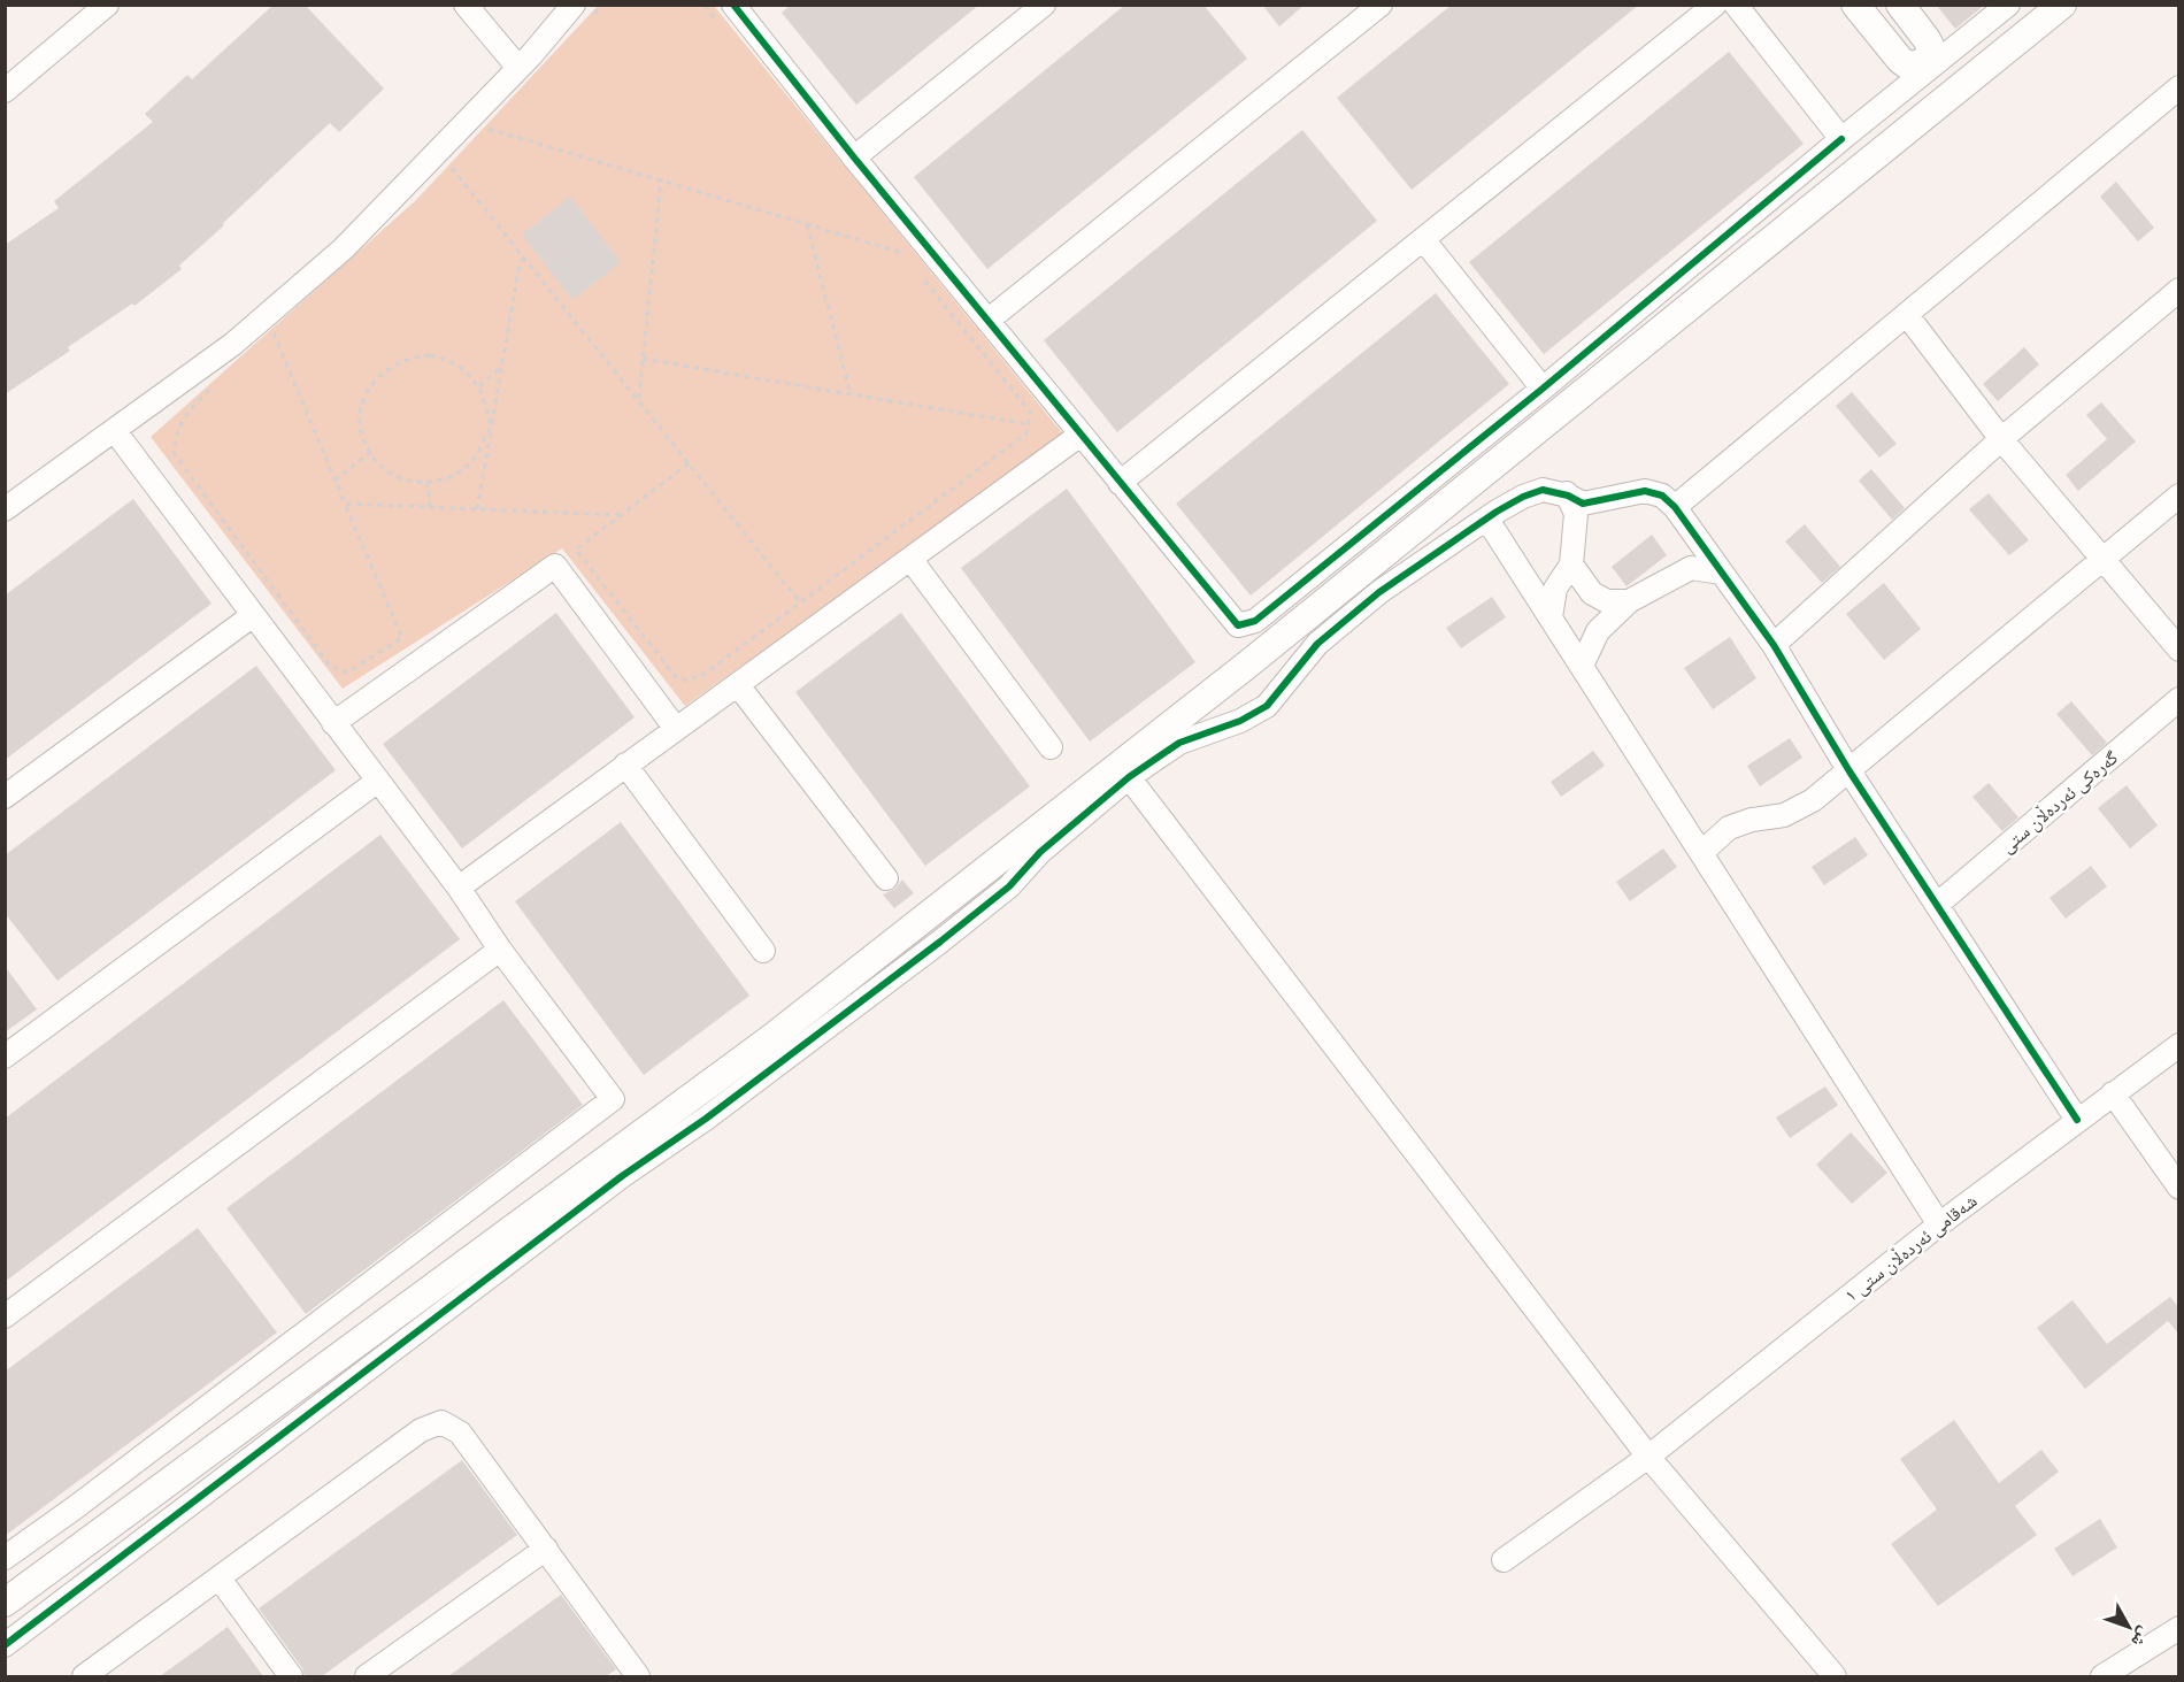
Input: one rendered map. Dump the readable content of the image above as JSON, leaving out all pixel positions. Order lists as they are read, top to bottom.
{
  "streets": {
    "street": ["گەرەکی ئەردەڵان ستی", "شەقامی ئەردەڵان ستی ١"]
  },
  "north": "bottom right"
}
